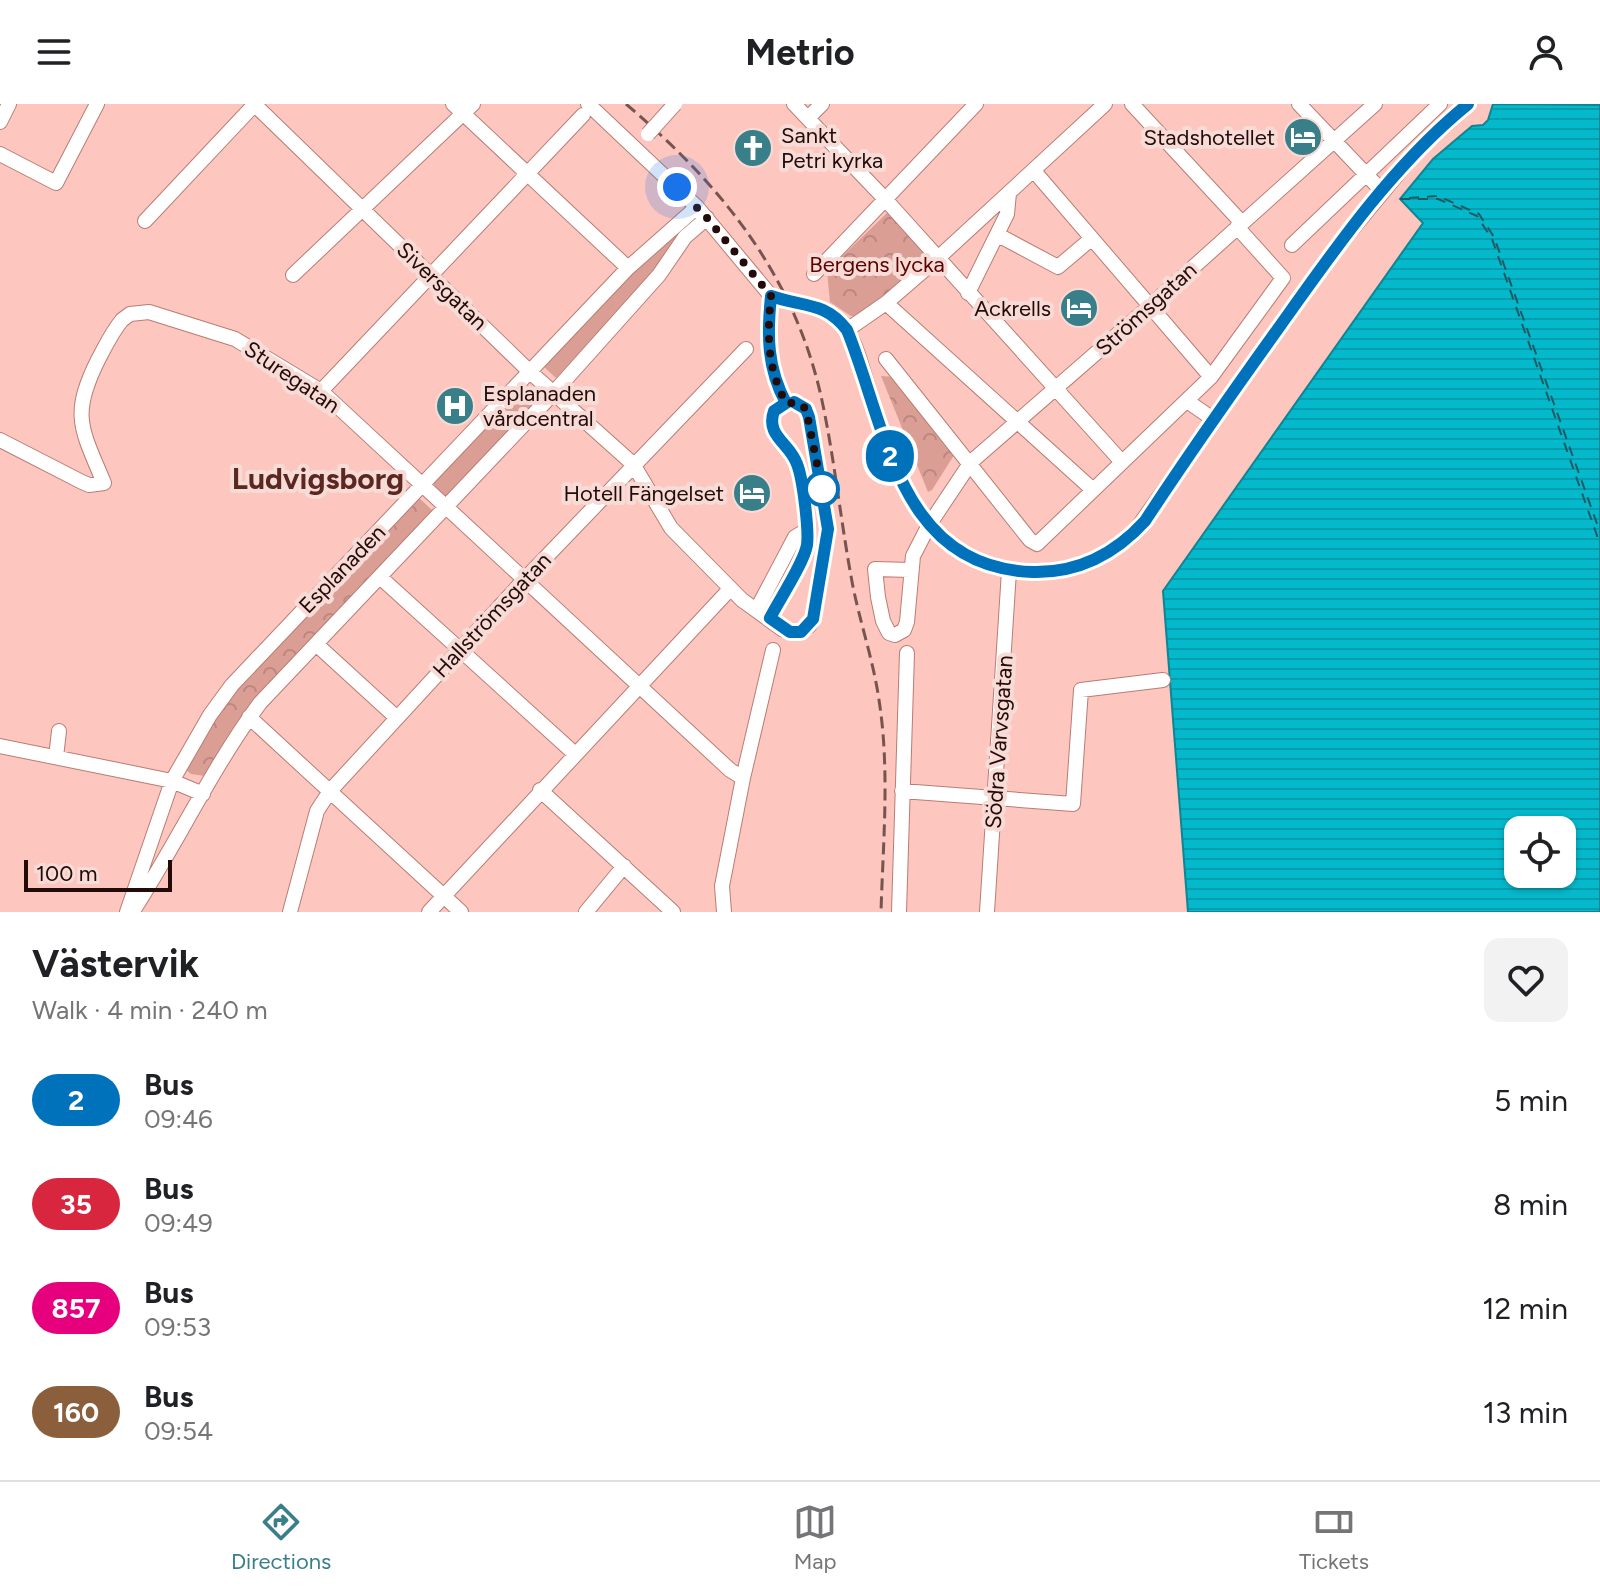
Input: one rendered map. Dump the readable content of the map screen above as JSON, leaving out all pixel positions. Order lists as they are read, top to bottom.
{
  "streets": {
    "street": [
      "Siversgatan",
      "Strömsgatan",
      "Sturegatan",
      "Esplanaden",
      "Hallströmsgatan",
      "Södra Varvsgatan"
    ]
  },
  "crossings": [
    ["Siversgatan", "Esplanaden"],
    ["Siversgatan", "Hallströmsgatan"],
    ["Sturegatan", "Esplanaden"],
    ["Sturegatan", "Hallströmsgatan"]
  ],
  "districts": ["Ludvigsborg"],
  "parks": ["Bergens lycka"],
  "places": {
    "hotel": ["Stadshotellet", "Ackrells", "Hotell Fängelset"],
    "church": ["Sankt Petri kyrka"],
    "hospital": ["Esplanaden vårdcentral"]
  },
  "lines": ["bus line 2"],
  "scale_bar": "100 m",
  "page": {
    "header": "Metrio",
    "on_map": "2",
    "scale": "100 m",
    "heading": ["Västervik", "Walk · 4 min · 240 m"],
    "list": [
      {
        "mark": "2",
        "name": "Bus",
        "note": "09:46",
        "value": "5 min"
      },
      {
        "mark": "35",
        "name": "Bus",
        "note": "09:49",
        "value": "8 min"
      },
      {
        "mark": "857",
        "name": "Bus",
        "note": "09:53",
        "value": "12 min"
      },
      {
        "mark": "160",
        "name": "Bus",
        "note": "09:54",
        "value": "13 min"
      }
    ],
    "tabs": ["Directions", "Map", "Tickets"]
  }
}
